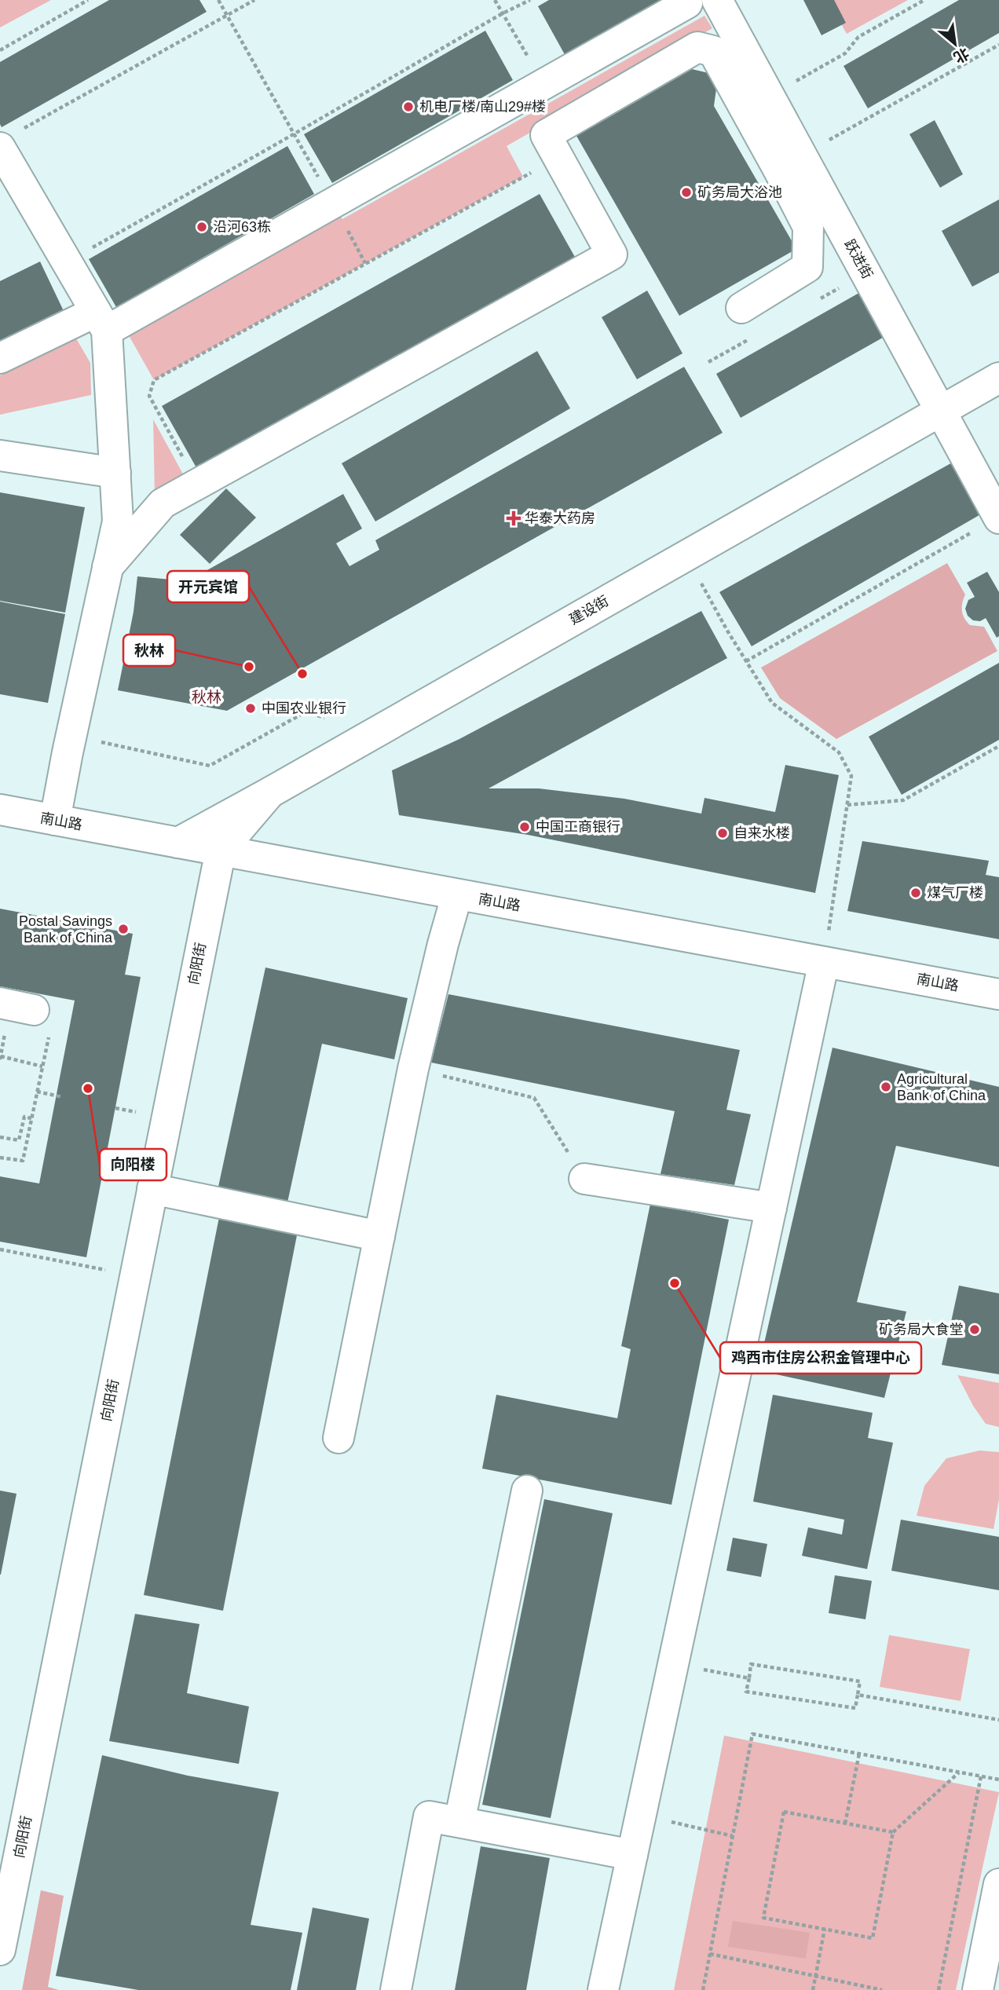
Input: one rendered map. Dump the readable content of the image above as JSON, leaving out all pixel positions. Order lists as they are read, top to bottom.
{
  "streets": {
    "street": [
      "跃进街",
      "建设街",
      "南山路",
      "向阳街"
    ]
  },
  "crossings": [
    ["跃进街", "建设街"],
    ["建设街", "南山路"],
    ["南山路", "向阳街"]
  ],
  "districts": ["秋林"],
  "places": {
    "other": [
      "机电厂楼/南山29#楼",
      "矿务局大浴池",
      "沿河63栋",
      "秋林",
      "开元宾馆",
      "中国农业银行",
      "中国工商银行",
      "自来水楼",
      "煤气厂楼",
      "Postal Savings Bank of China",
      "Agricultural Bank of China",
      "向阳楼",
      "鸡西市住房公积金管理中心",
      "矿务局大食堂"
    ],
    "health": ["华泰大药房"]
  },
  "north": "bottom right"
}
